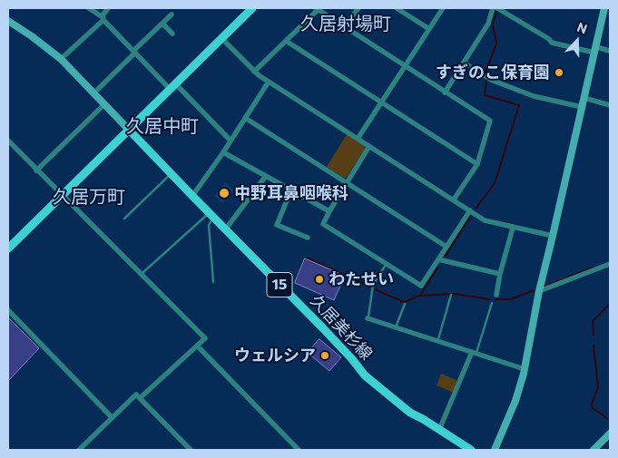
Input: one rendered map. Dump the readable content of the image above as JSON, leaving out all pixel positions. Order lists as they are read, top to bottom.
{
  "streets": {
    "main road": ["15", "久居美杉線"]
  },
  "districts": ["久居射場町", "久居中町", "久居万町"],
  "places": [
    "すぎのこ保育園",
    "中野耳鼻咽喉科",
    "わたせい",
    "ウェルシア"
  ],
  "north": "top"
}
